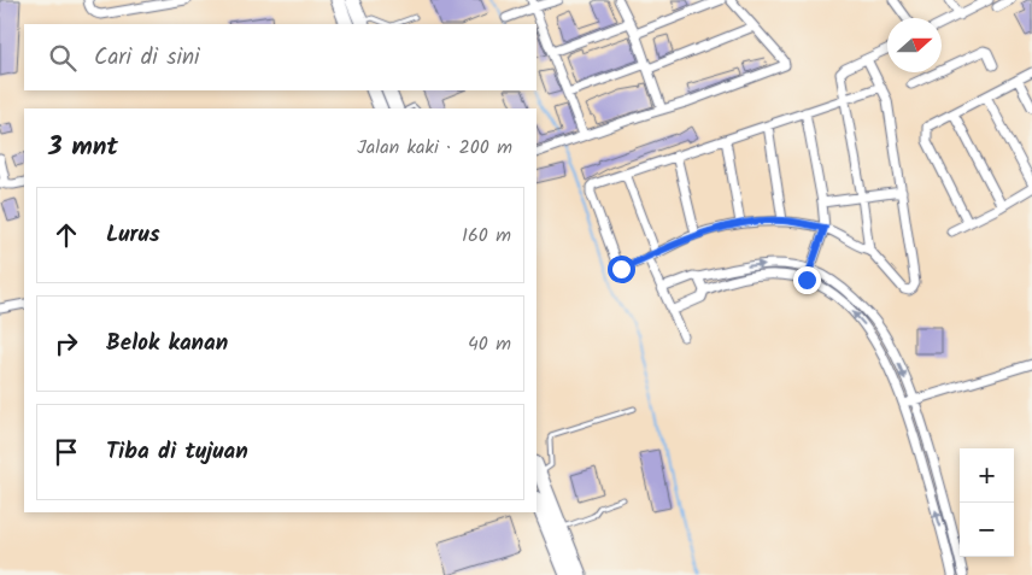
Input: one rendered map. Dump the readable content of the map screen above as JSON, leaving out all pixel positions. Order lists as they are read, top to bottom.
{
  "north": "right",
  "page": {
    "search": "Cari di sini",
    "heading": ["3 mnt", "Jalan kaki · 200 m"],
    "list": [
      ["Lurus", "160 m"],
      ["Belok kanan", "40 m"],
      "Tiba di tujuan"
    ],
    "map_buttons": ["+", "−"]
  }
}
